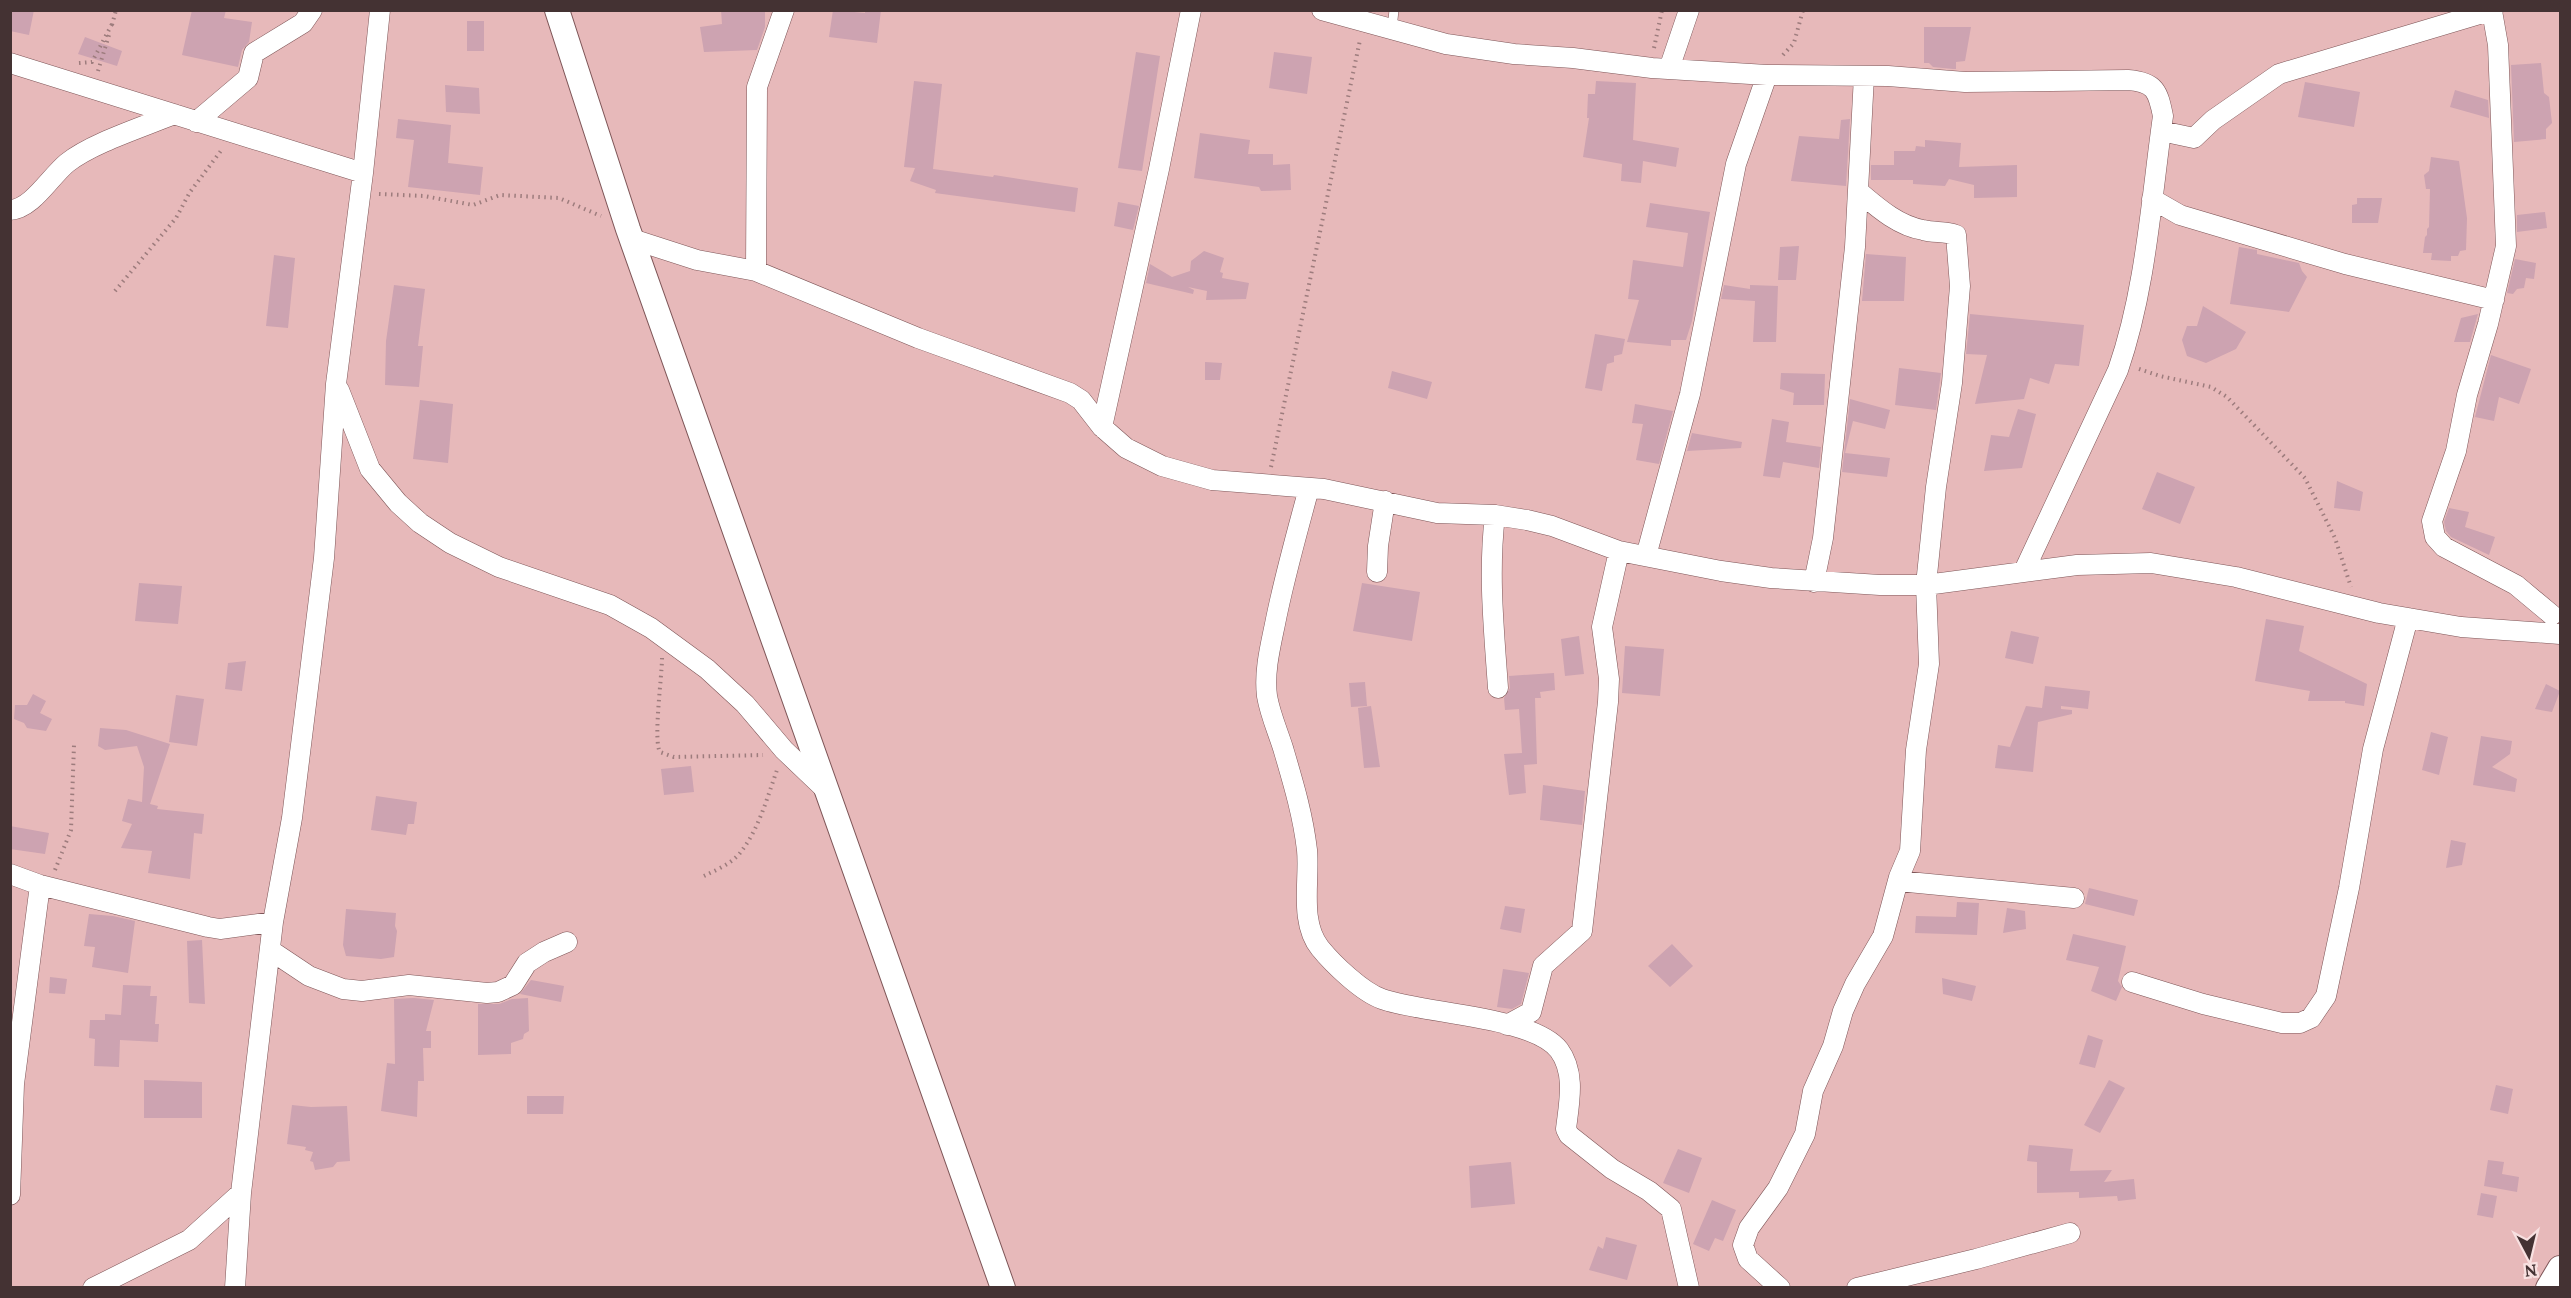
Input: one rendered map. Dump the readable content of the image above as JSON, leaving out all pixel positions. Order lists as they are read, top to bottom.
{
  "north": "bottom"
}
